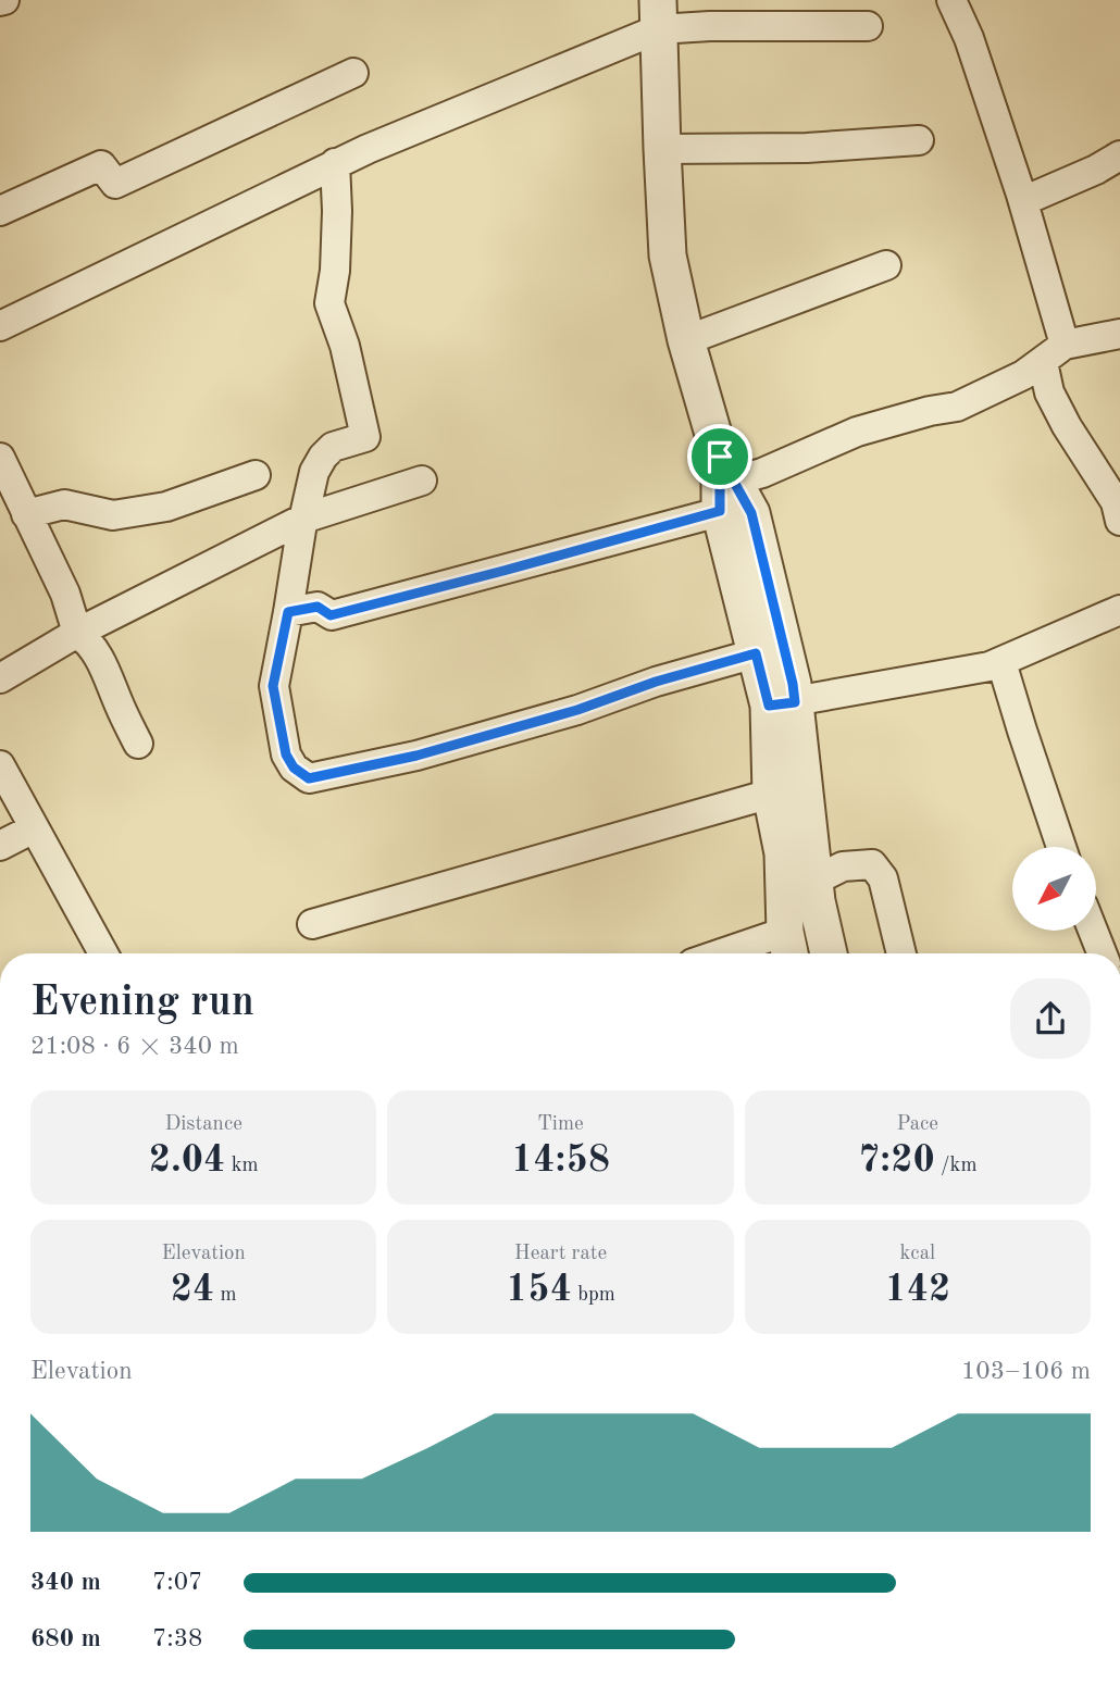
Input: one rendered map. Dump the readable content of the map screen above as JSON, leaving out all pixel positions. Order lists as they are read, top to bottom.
{
  "north": "bottom left",
  "page": {
    "heading": ["Evening run", "21:08 · 6 × 340 m"],
    "stats": [
      ["Distance", "2.04 km"],
      ["Time", "14:58"],
      ["Pace", "7:20 /km"],
      ["Elevation", "24 m"],
      ["Heart rate", "154 bpm"],
      ["kcal", "142"]
    ],
    "chart": ["Elevation", "103–106 m"],
    "list": [
      {
        "name": "340 m",
        "note": "7:07"
      },
      {
        "name": "680 m",
        "note": "7:38"
      }
    ]
  }
}
